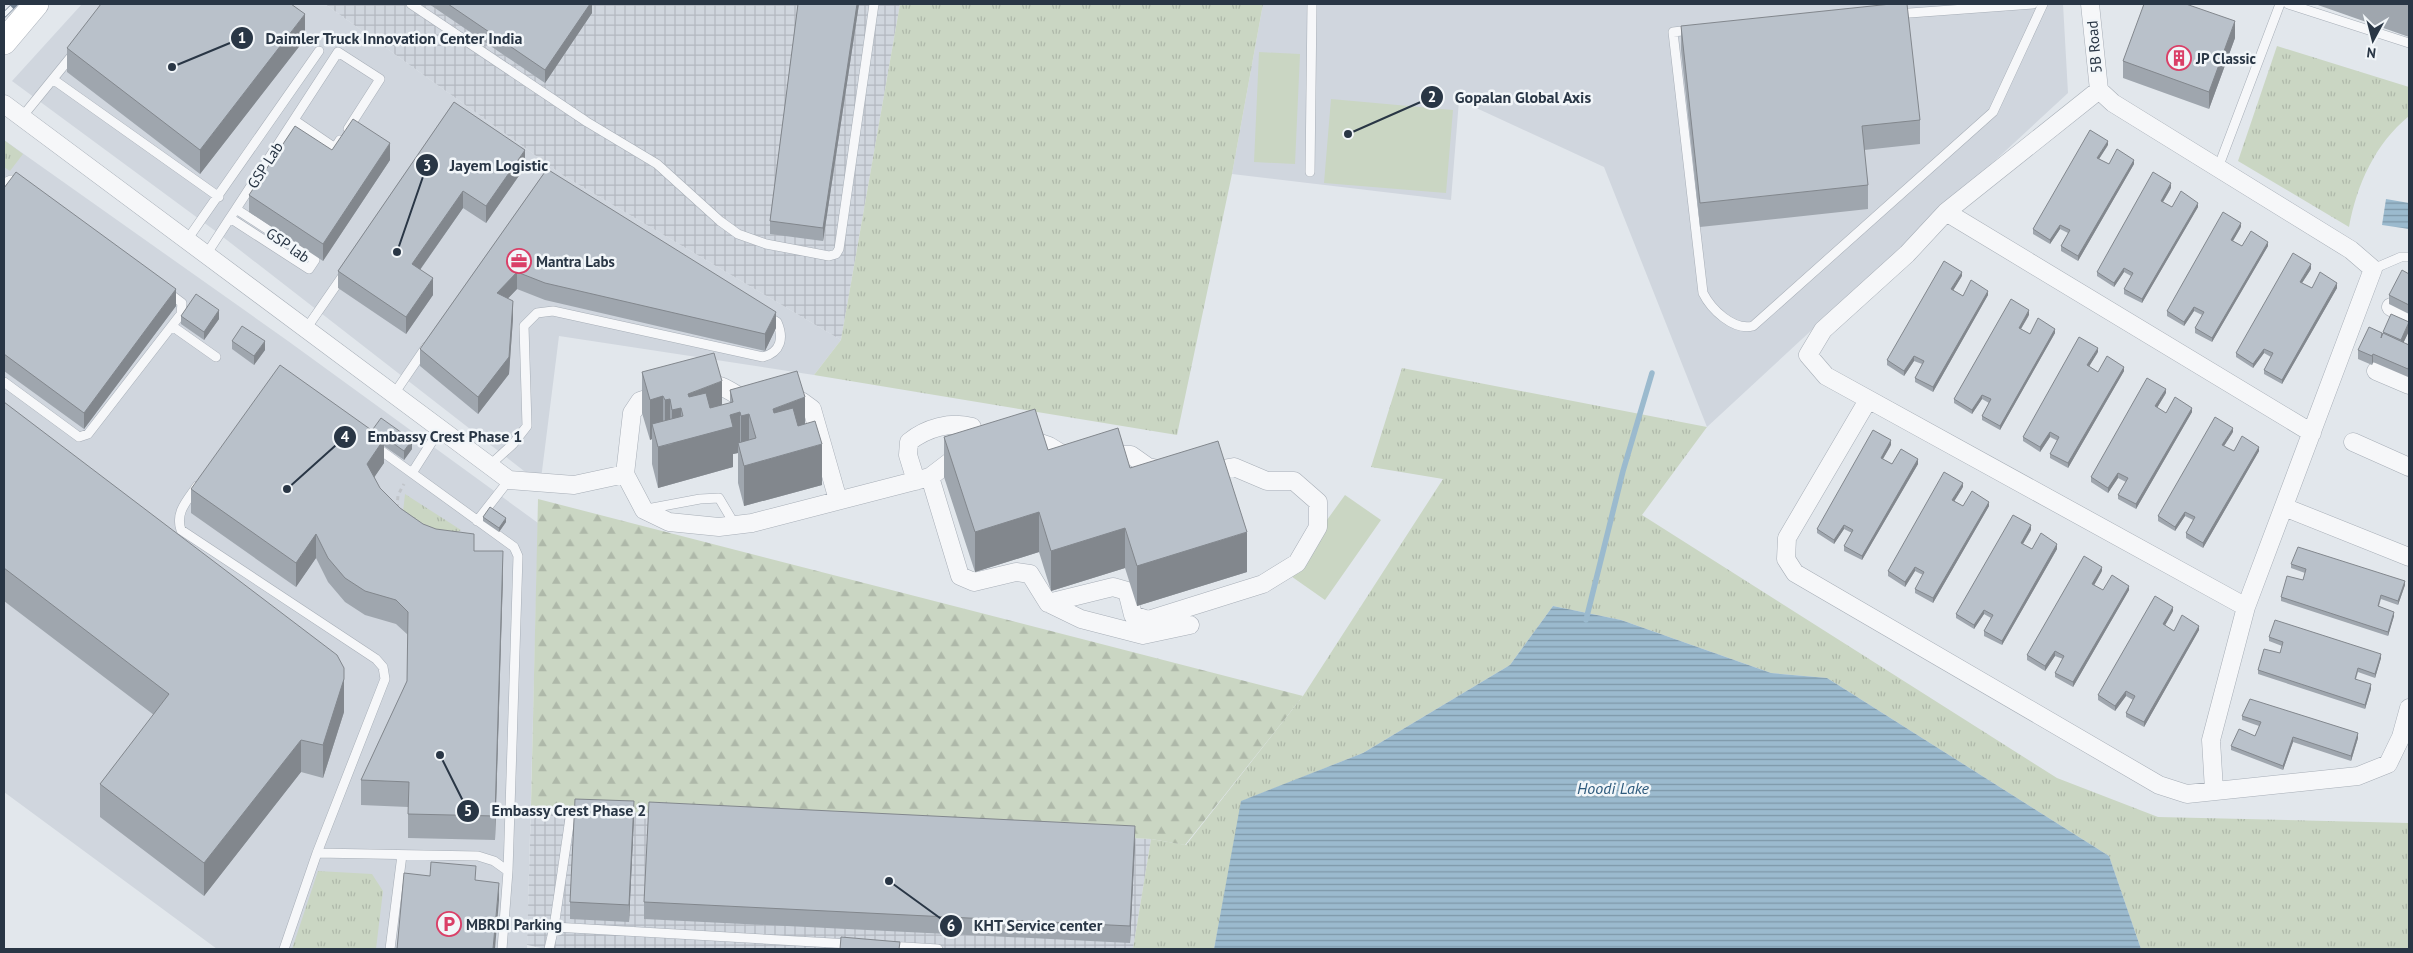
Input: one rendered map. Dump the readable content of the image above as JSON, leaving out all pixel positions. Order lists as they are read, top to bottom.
{
  "streets": {
    "street": ["5B Road"],
    "lane": ["GSP Lab", "GSP lab"]
  },
  "crossings": [
    ["GSP Lab", "GSP lab"]
  ],
  "water": ["Hoodi Lake"],
  "places": {
    "building": ["JP Classic"],
    "other": [
      "Daimler Truck Innovation Center India",
      "Gopalan Global Axis",
      "Jayem Logistic",
      "Embassy Crest Phase 1",
      "Embassy Crest Phase 2",
      "KHT Service center"
    ],
    "office": ["Mantra Labs"],
    "parking": ["MBRDI Parking"]
  },
  "north": "bottom"
}
